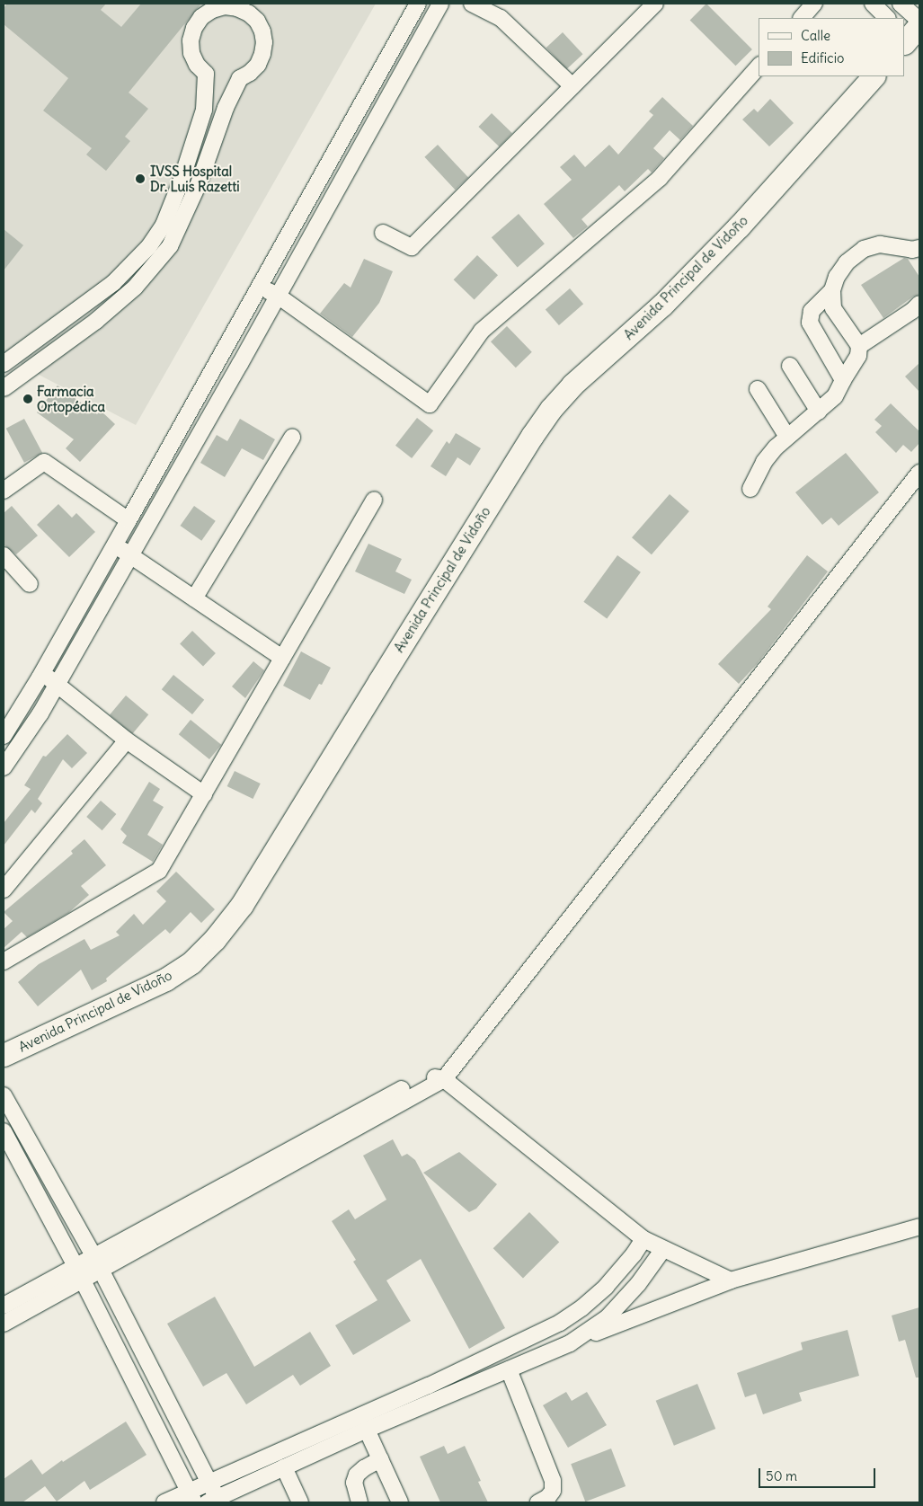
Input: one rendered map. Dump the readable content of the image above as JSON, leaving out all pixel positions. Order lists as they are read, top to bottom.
{
  "streets": {
    "main road": ["Avenida Principal de Vidoño"]
  },
  "places": ["IVSS Hospital Dr. Luis Razetti", "Farmacia Ortopédica"],
  "legend": ["Calle", "Edificio"],
  "scale_bar": "50 m"
}
